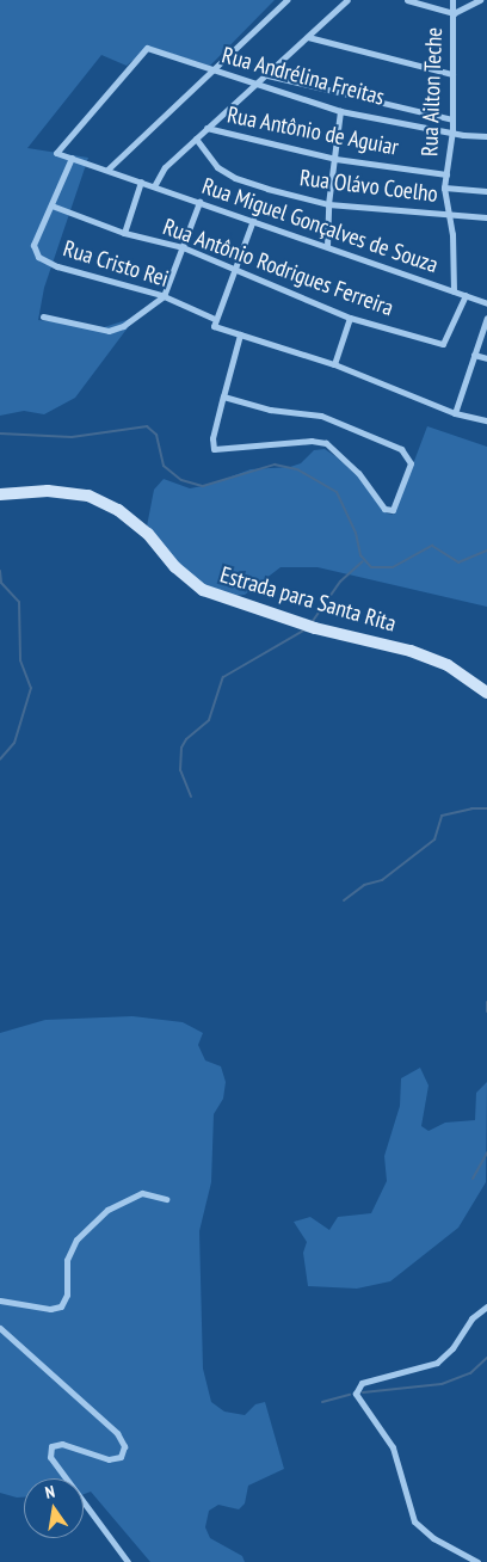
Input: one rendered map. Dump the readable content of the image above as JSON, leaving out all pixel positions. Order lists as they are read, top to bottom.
{
  "streets": {
    "main road": ["Estrada para Santa Rita"],
    "street": [
      "Rua Andrélina Freitas",
      "Rua Ailton Teche",
      "Rua Antônio de Aguiar",
      "Rua Olávo Coelho",
      "Rua Miguel Gonçalves de Souza",
      "Rua Cristo Rei",
      "Rua Antônio Rodrigues Ferreira"
    ]
  },
  "crossings": [
    ["Rua Andrélina Freitas", "Rua Ailton Teche"],
    ["Rua Andrélina Freitas", "Rua Miguel Gonçalves de Souza"],
    ["Rua Ailton Teche", "Rua Antônio de Aguiar"],
    ["Rua Ailton Teche", "Rua Olávo Coelho"],
    ["Rua Ailton Teche", "Rua Miguel Gonçalves de Souza"],
    ["Rua Miguel Gonçalves de Souza", "Rua Cristo Rei"],
    ["Rua Miguel Gonçalves de Souza", "Rua Antônio Rodrigues Ferreira"],
    ["Rua Cristo Rei", "Rua Antônio Rodrigues Ferreira"]
  ],
  "north": "top"
}
